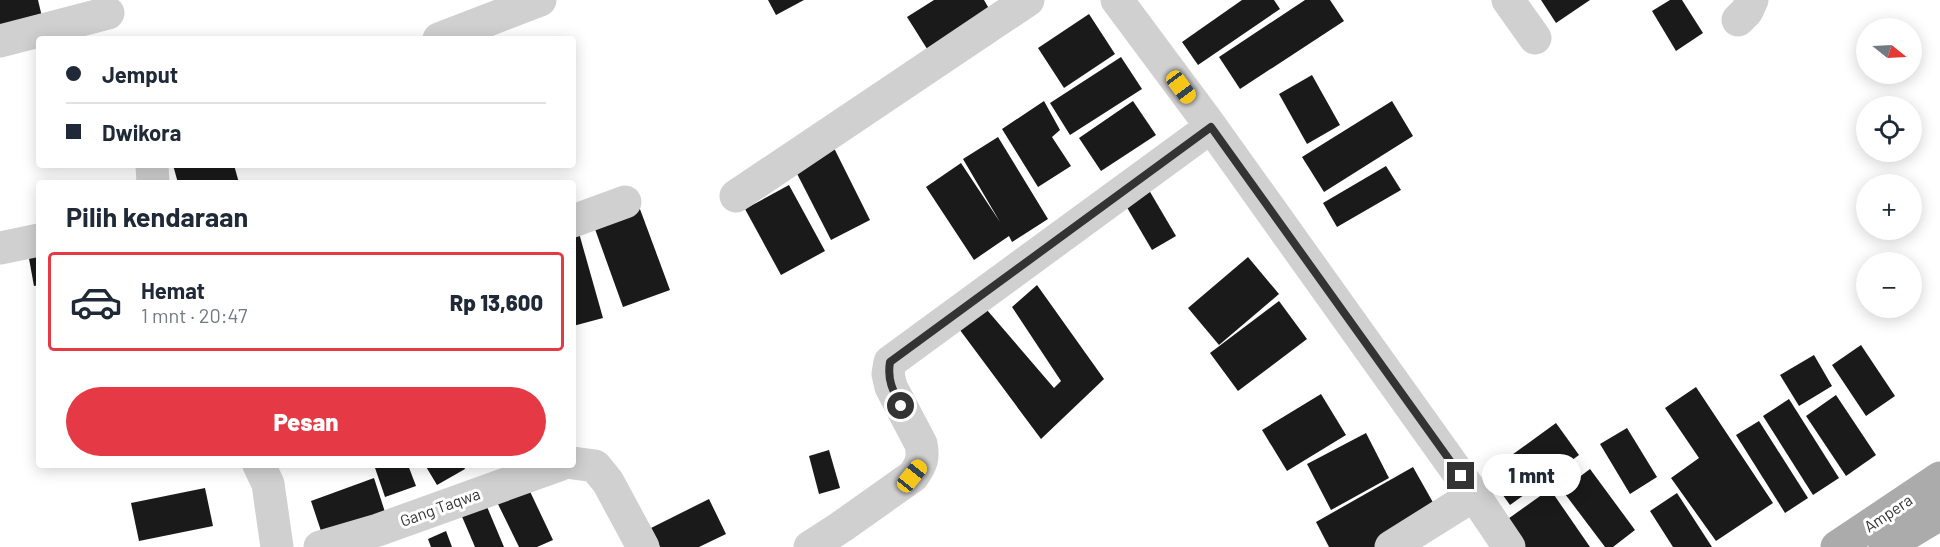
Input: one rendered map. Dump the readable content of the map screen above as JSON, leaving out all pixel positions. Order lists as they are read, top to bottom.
{
  "streets": {
    "main road": ["Ampera"],
    "street": ["Gang Taqwa"]
  },
  "north": "right",
  "page": {
    "map_buttons": ["+", "−"],
    "banner": ["Jemput", "Dwikora"],
    "heading": "Pilih kendaraan",
    "list": [
      {
        "name": "Hemat",
        "note": "1 mnt · 20:47",
        "value": "Rp 13,600"
      }
    ],
    "buttons": "Pesan",
    "bubble": "1 mnt"
  }
}
